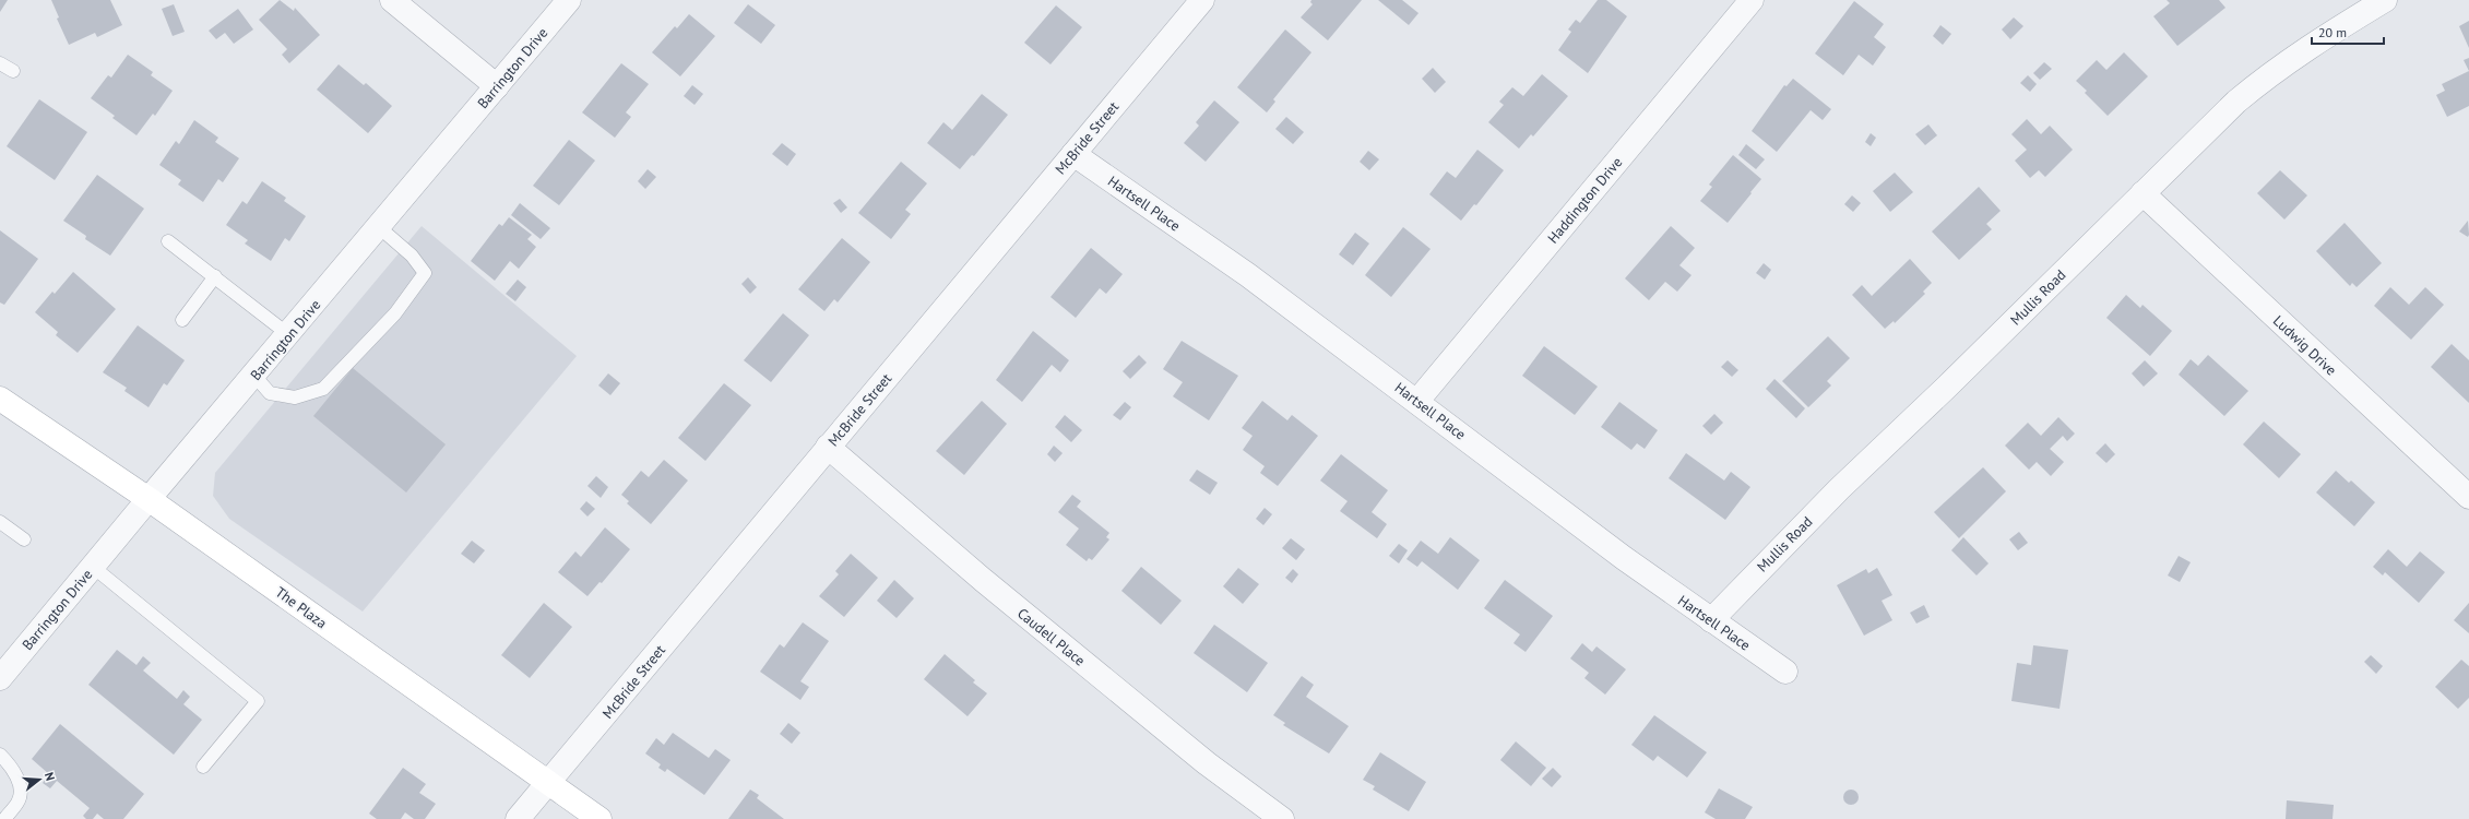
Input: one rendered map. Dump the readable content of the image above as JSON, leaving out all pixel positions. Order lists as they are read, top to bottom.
{
  "streets": {
    "main road": ["The Plaza"],
    "street": [
      "Barrington Drive",
      "McBride Street",
      "Haddington Drive",
      "Hartsell Place",
      "Mullis Road",
      "Ludwig Drive",
      "Caudell Place"
    ]
  },
  "crossings": [
    ["Barrington Drive", "The Plaza"],
    ["McBride Street", "Hartsell Place"],
    ["McBride Street", "The Plaza"],
    ["McBride Street", "Caudell Place"],
    ["Haddington Drive", "Hartsell Place"],
    ["Hartsell Place", "Mullis Road"],
    ["Mullis Road", "Ludwig Drive"]
  ],
  "scale_bar": "20 m",
  "north": "right"
}
